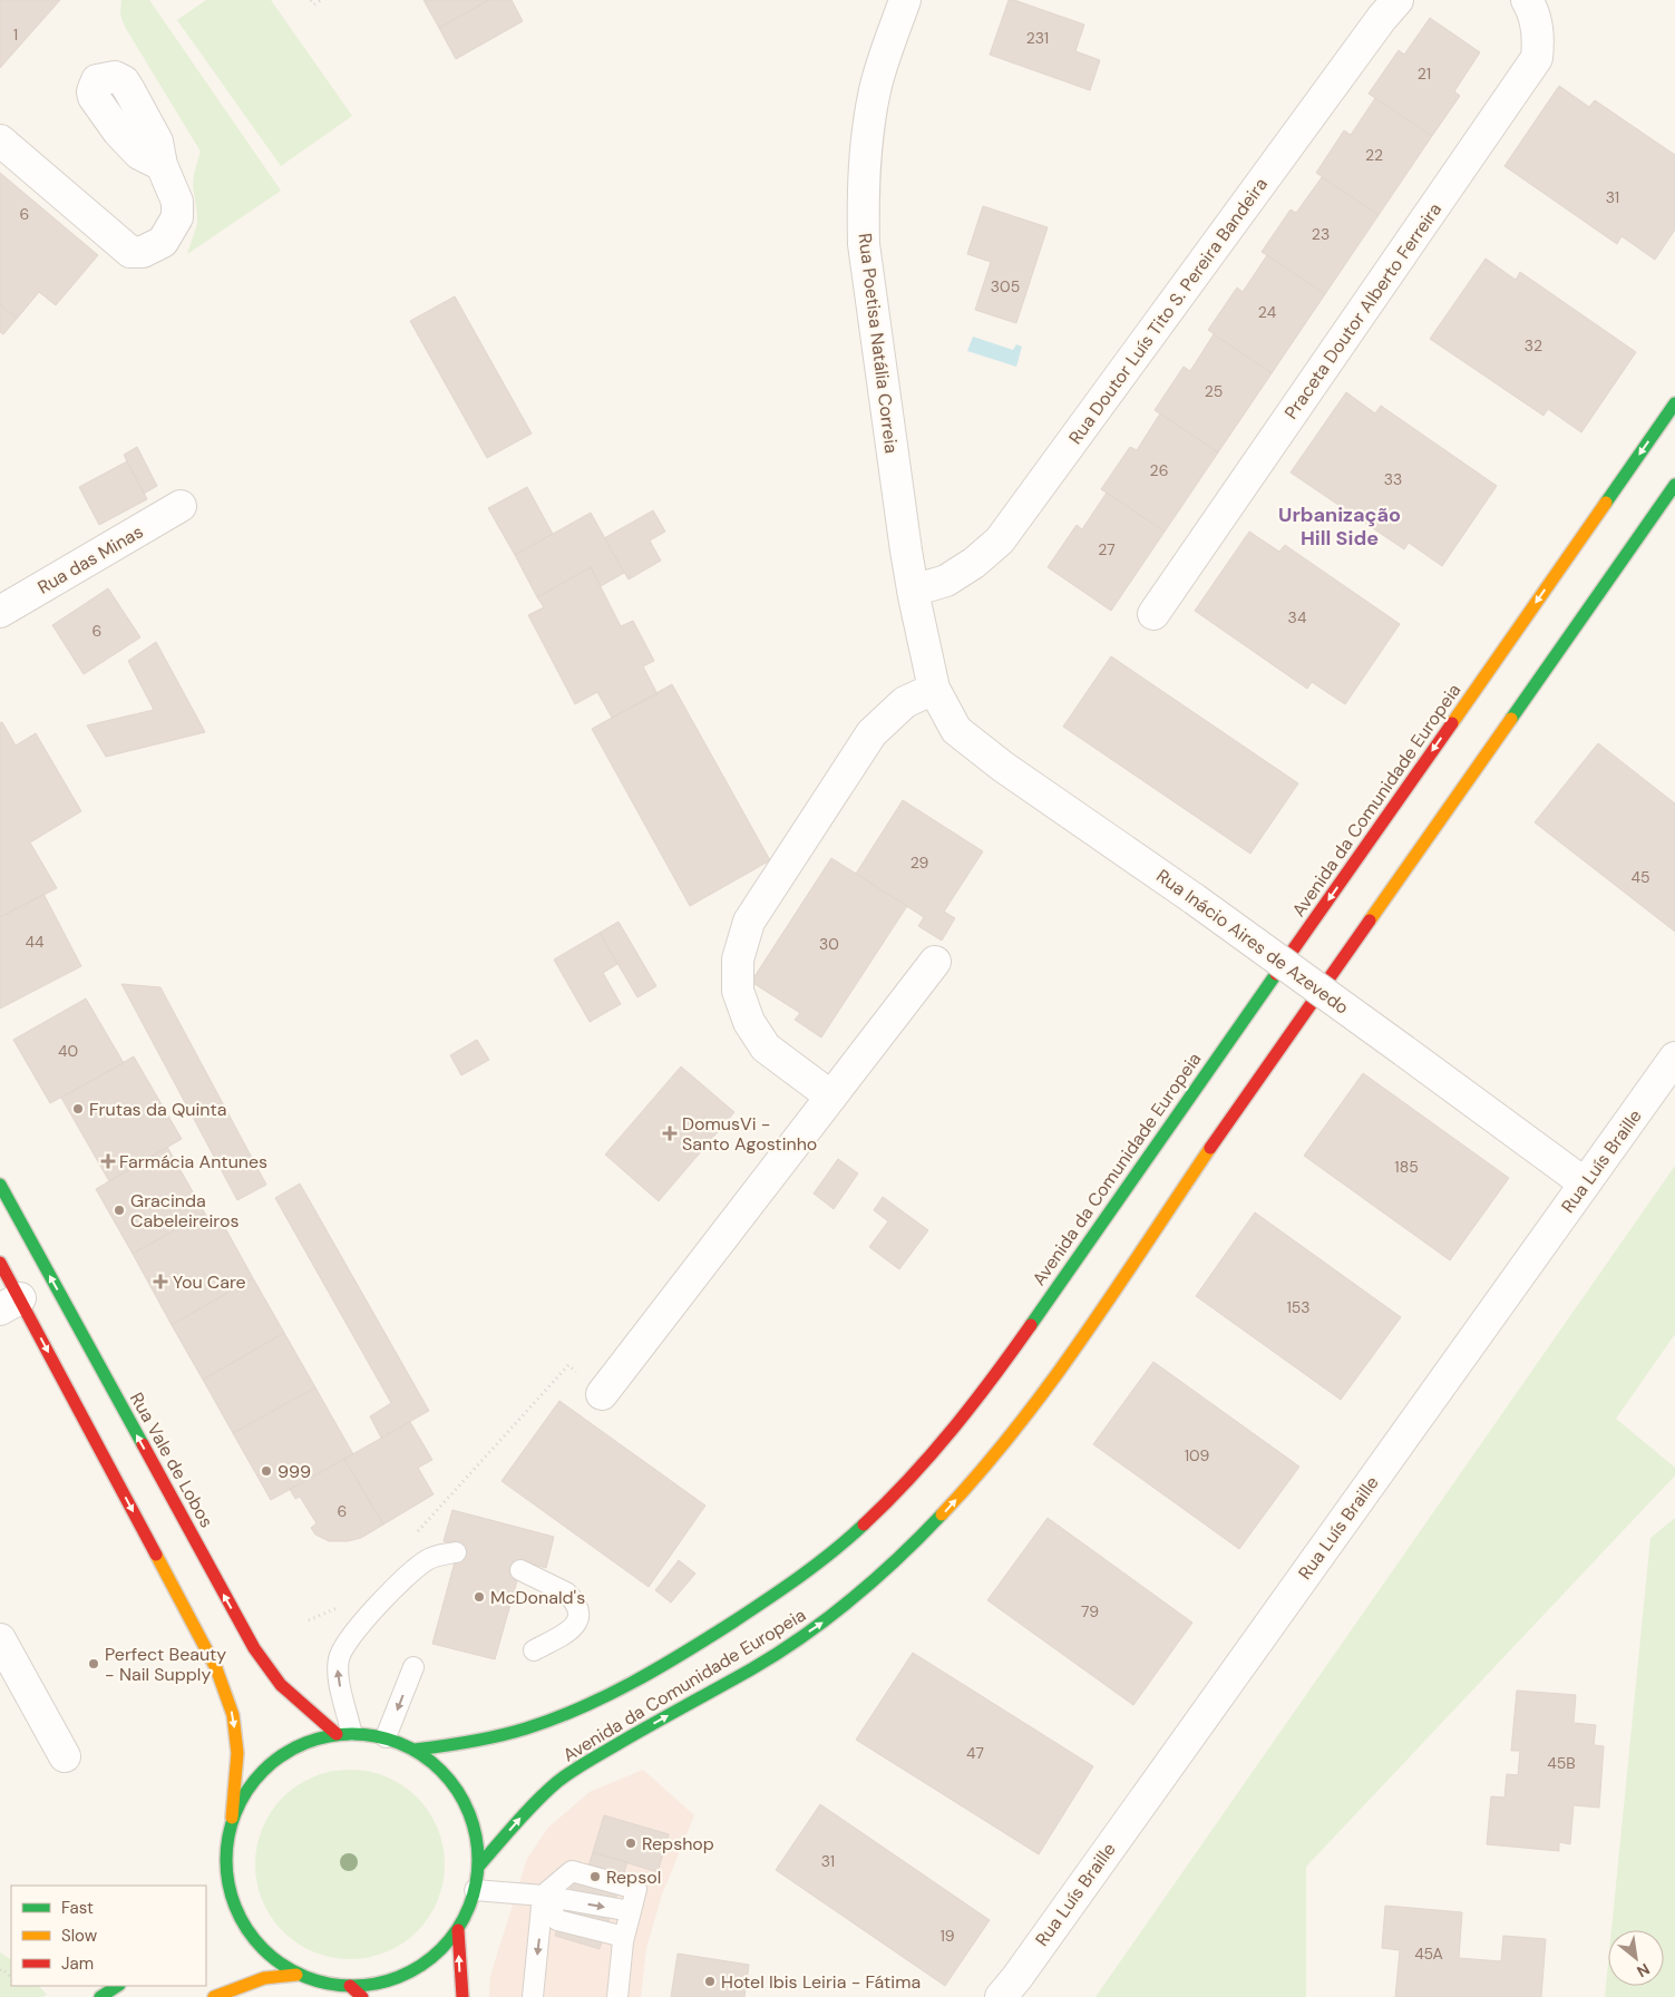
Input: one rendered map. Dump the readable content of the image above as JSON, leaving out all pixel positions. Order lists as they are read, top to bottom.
{
  "streets": {
    "main road": ["Avenida da Comunidade Europeia", "Rua Vale de Lobos"],
    "street": [
      "Rua Doutor Luís Tito S. Pereira Bandeira",
      "Praceta Doutor Alberto Ferreira",
      "Rua Poetisa Natália Correia",
      "Rua das Minas",
      "Rua Inácio Aires de Azevedo",
      "Rua Luís Braille"
    ]
  },
  "crossings": [
    ["Rua Doutor Luís Tito S. Pereira Bandeira", "Rua Poetisa Natália Correia"],
    ["Rua Poetisa Natália Correia", "Rua Inácio Aires de Azevedo"],
    ["Rua Inácio Aires de Azevedo", "Rua Luís Braille"]
  ],
  "districts": ["Urbanização Hill Side"],
  "places": {
    "other": [
      "Frutas da Quinta",
      "Gracinda Cabeleireiros",
      "999",
      "McDonald's",
      "Perfect Beauty - Nail Supply",
      "Repshop",
      "Repsol",
      "Hotel Ibis Leiria - Fátima"
    ],
    "health": ["DomusVi - Santo Agostinho", "Farmácia Antunes", "You Care"]
  },
  "house_numbers": [
    "1",
    "231",
    "21",
    "22",
    "31",
    "6",
    "23",
    "305",
    "24",
    "32",
    "25",
    "26",
    "33",
    "27",
    "34",
    "6",
    "29",
    "45",
    "44",
    "30",
    "40",
    "185",
    "153",
    "109",
    "6",
    "79",
    "47",
    "45B",
    "31",
    "19",
    "45A"
  ],
  "legend": ["Fast", "Slow", "Jam"],
  "north": "bottom right"
}
